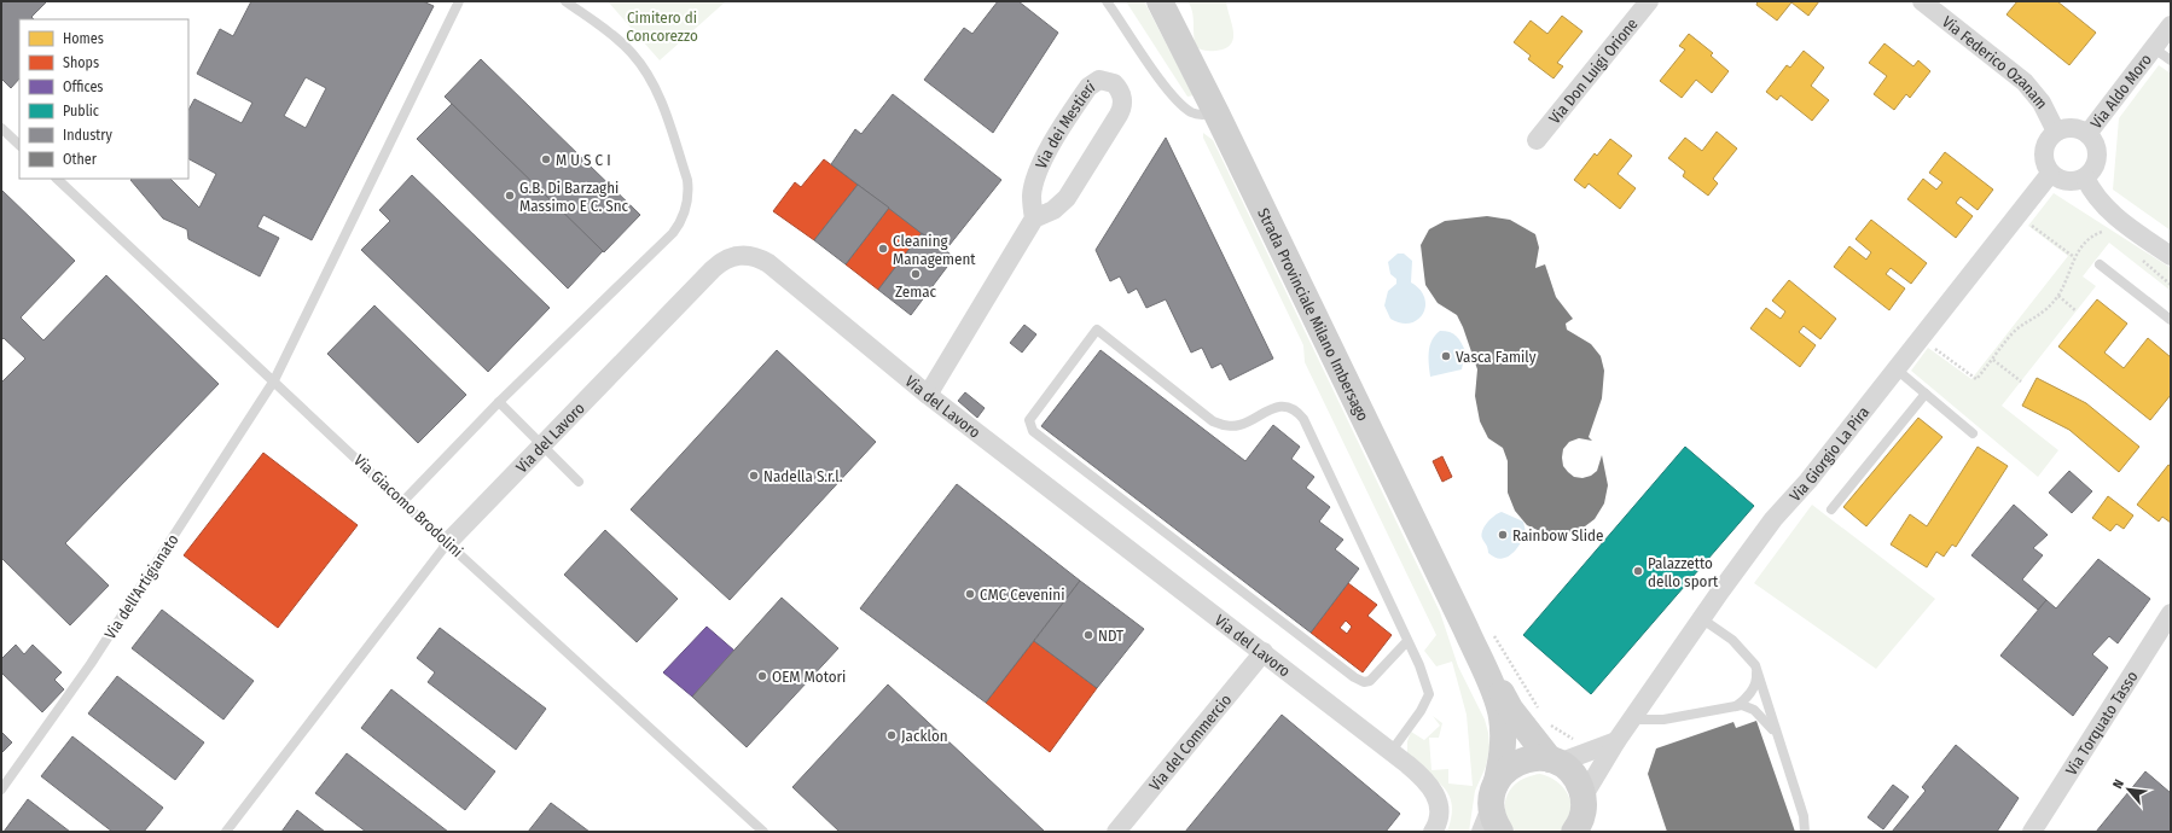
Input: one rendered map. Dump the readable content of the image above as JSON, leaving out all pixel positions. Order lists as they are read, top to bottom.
{
  "streets": {
    "main road": ["Strada Provinciale Milano Imbersago"],
    "street": [
      "Via Federico Ozanam",
      "Via Don Luigi Orione",
      "Via Aldo Moro",
      "Via dei Mestieri",
      "Via del Lavoro",
      "Via Giorgio La Pira",
      "Via Torquato Tasso",
      "Via del Commercio"
    ],
    "lane": ["Via Giacomo Brodolini", "Via dell'Artigianato"]
  },
  "crossings": [
    ["Via Federico Ozanam", "Via Aldo Moro"],
    ["Via Federico Ozanam", "Via Giorgio La Pira"],
    ["Via Aldo Moro", "Via Giorgio La Pira"],
    ["Strada Provinciale Milano Imbersago", "Via Giorgio La Pira"],
    ["Via del Lavoro", "Via Giacomo Brodolini"],
    ["Via del Lavoro", "Via del Commercio"],
    ["Via Giacomo Brodolini", "Via dell'Artigianato"]
  ],
  "parks": ["Cimitero di Concorezzo"],
  "places": [
    "M U S C I",
    "G.B. Di Barzaghi Massimo E C. Snc",
    "Cleaning Management",
    "Zemac",
    "Vasca Family",
    "Nadella S.r.l.",
    "Rainbow Slide",
    "Palazzetto dello sport",
    "CMC Cevenini",
    "NDT",
    "OEM Motori",
    "Jacklon"
  ],
  "legend": [
    "Homes",
    "Shops",
    "Offices",
    "Public",
    "Industry",
    "Other"
  ],
  "north": "top left"
}
